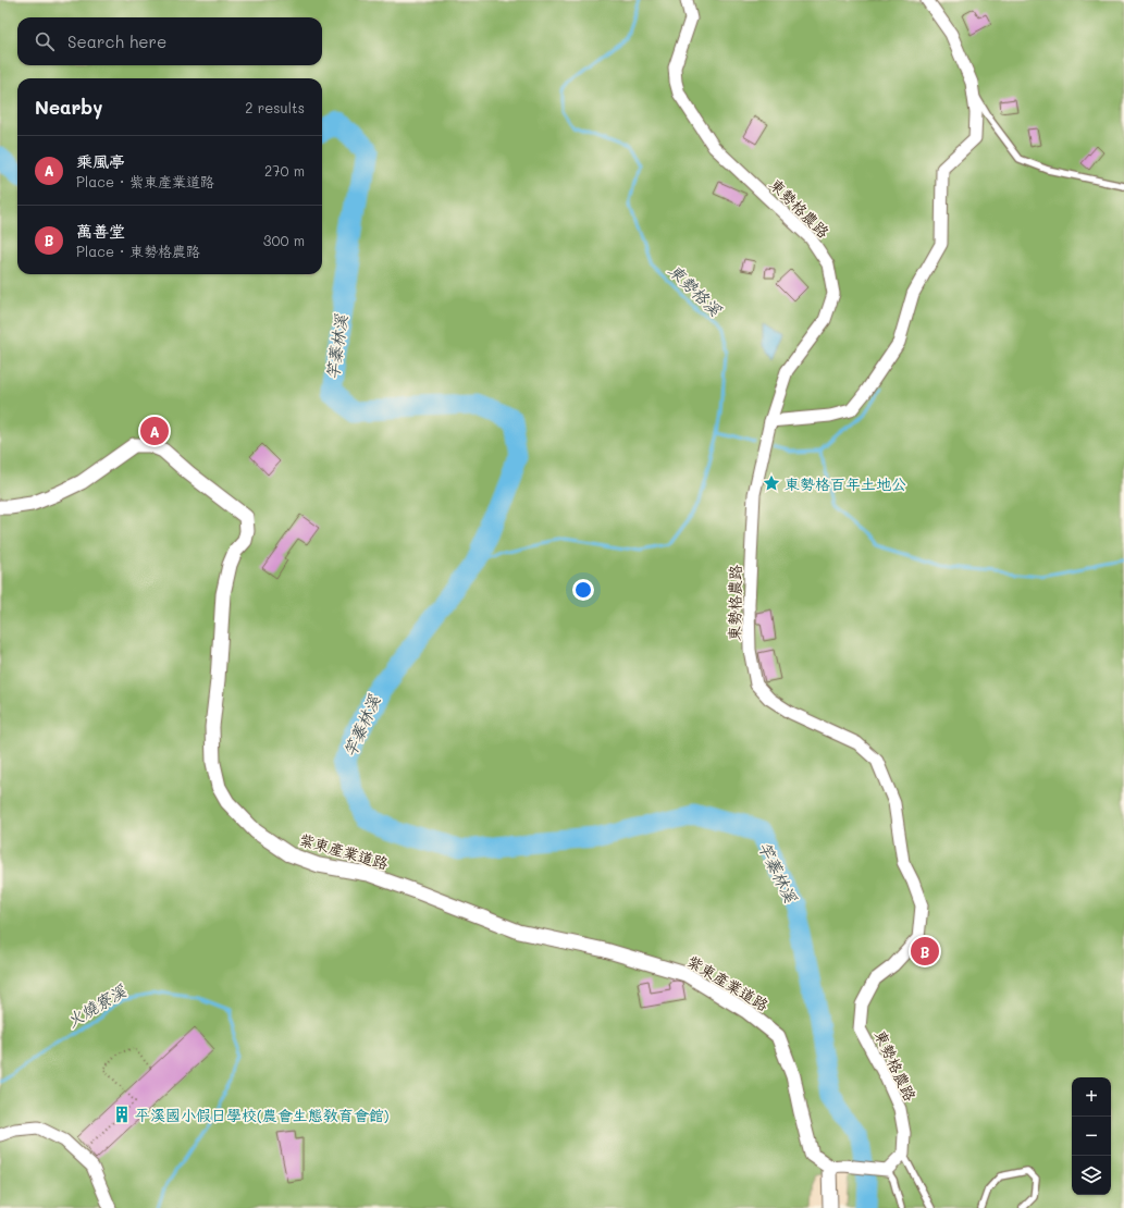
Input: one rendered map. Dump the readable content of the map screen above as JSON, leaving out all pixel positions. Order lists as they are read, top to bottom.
{
  "streets": {
    "street": ["東勢格農路", "紫東產業道路"]
  },
  "water": ["東勢格溪", "竿蓁林溪", "火燒寮溪"],
  "places": {
    "place": ["東勢格百年土地公"],
    "building": ["平溪國小假日學校(農會生態教育會館)"]
  },
  "page": {
    "search": "Search here",
    "heading": ["Nearby", "2 results"],
    "list": [
      {
        "mark": "A",
        "name": "乘風亭",
        "note": "Place · 紫東產業道路",
        "value": "270 m"
      },
      {
        "mark": "B",
        "name": "萬善堂",
        "note": "Place · 東勢格農路",
        "value": "300 m"
      }
    ],
    "pins": ["A", "B"],
    "map_buttons": ["+", "−"]
  }
}
